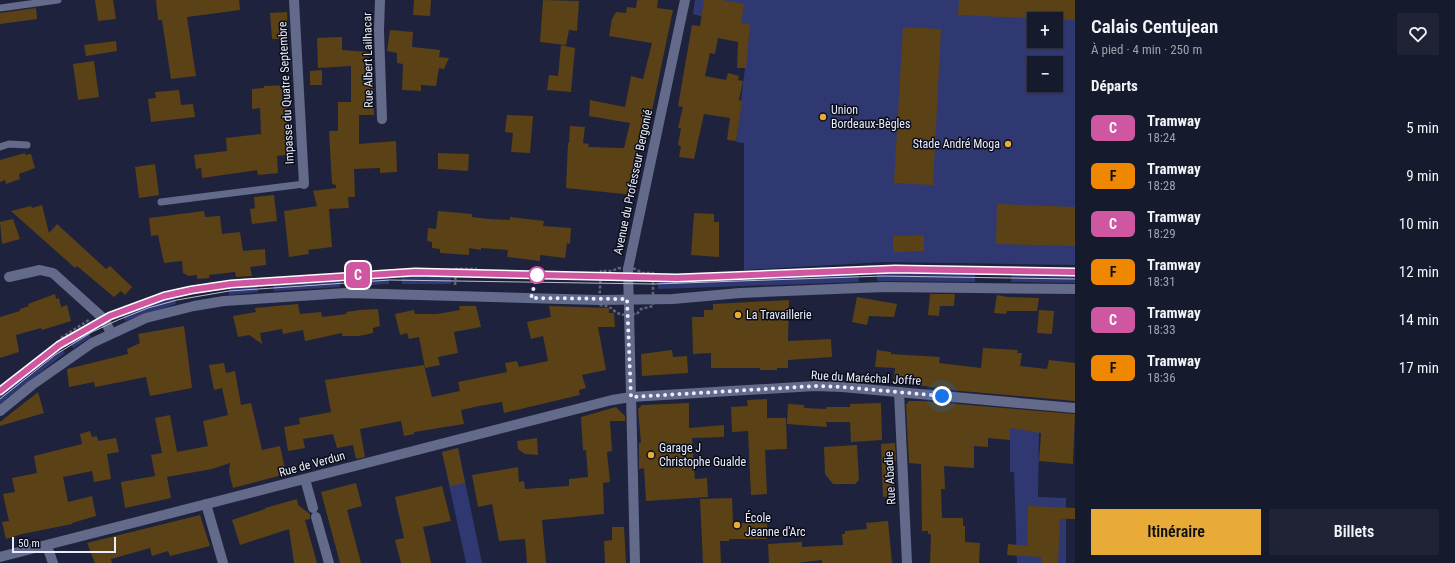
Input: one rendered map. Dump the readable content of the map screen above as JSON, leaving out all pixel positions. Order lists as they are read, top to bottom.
{
  "streets": {
    "street": [
      "Rue Albert Lailhacar",
      "Impasse du Quatre Septembre",
      "Avenue du Professeur Bergonié",
      "Rue du Maréchal Joffre",
      "Rue de Verdun",
      "Rue Abadie"
    ]
  },
  "crossings": [
    ["Avenue du Professeur Bergonié", "Rue du Maréchal Joffre"],
    ["Avenue du Professeur Bergonié", "Rue de Verdun"],
    ["Rue du Maréchal Joffre", "Rue de Verdun"],
    ["Rue du Maréchal Joffre", "Rue Abadie"]
  ],
  "places": [
    "Union Bordeaux-Bègles",
    "Stade André Moga",
    "La Travaillerie",
    "Garage J Christophe Gualde",
    "École Jeanne d'Arc"
  ],
  "lines": ["tram line C"],
  "scale_bar": "50 m",
  "page": {
    "on_map": "C",
    "heading": [
      ["Calais Centujean", "À pied · 4 min · 250 m"],
      "Départs"
    ],
    "map_buttons": ["+", "−"],
    "list": [
      {
        "mark": "C",
        "name": "Tramway",
        "note": "18:24",
        "value": "5 min"
      },
      {
        "mark": "F",
        "name": "Tramway",
        "note": "18:28",
        "value": "9 min"
      },
      {
        "mark": "C",
        "name": "Tramway",
        "note": "18:29",
        "value": "10 min"
      },
      {
        "mark": "F",
        "name": "Tramway",
        "note": "18:31",
        "value": "12 min"
      },
      {
        "mark": "C",
        "name": "Tramway",
        "note": "18:33",
        "value": "14 min"
      },
      {
        "mark": "F",
        "name": "Tramway",
        "note": "18:36",
        "value": "17 min"
      }
    ],
    "buttons": ["Itinéraire", "Billets"],
    "scale": "50 m"
  }
}
